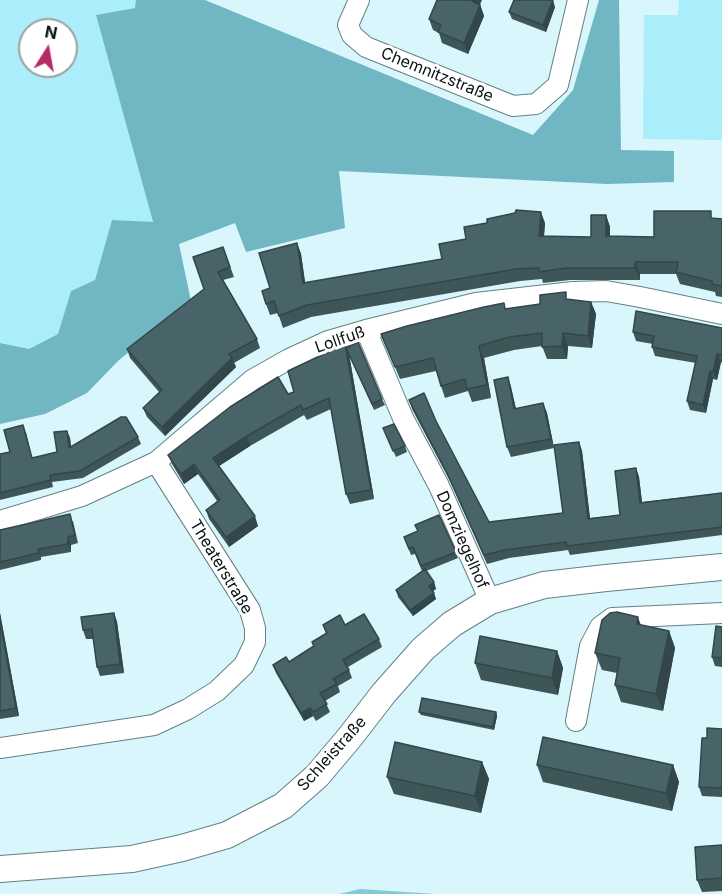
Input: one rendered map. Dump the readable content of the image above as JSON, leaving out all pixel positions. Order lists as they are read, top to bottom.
{
  "streets": {
    "street": [
      "Chemnitzstraße",
      "Lollfuß",
      "Domziegelhof",
      "Theaterstraße",
      "Schleistraße"
    ]
  },
  "crossings": [
    ["Lollfuß", "Domziegelhof"],
    ["Lollfuß", "Theaterstraße"],
    ["Domziegelhof", "Schleistraße"]
  ],
  "north": "top"
}
